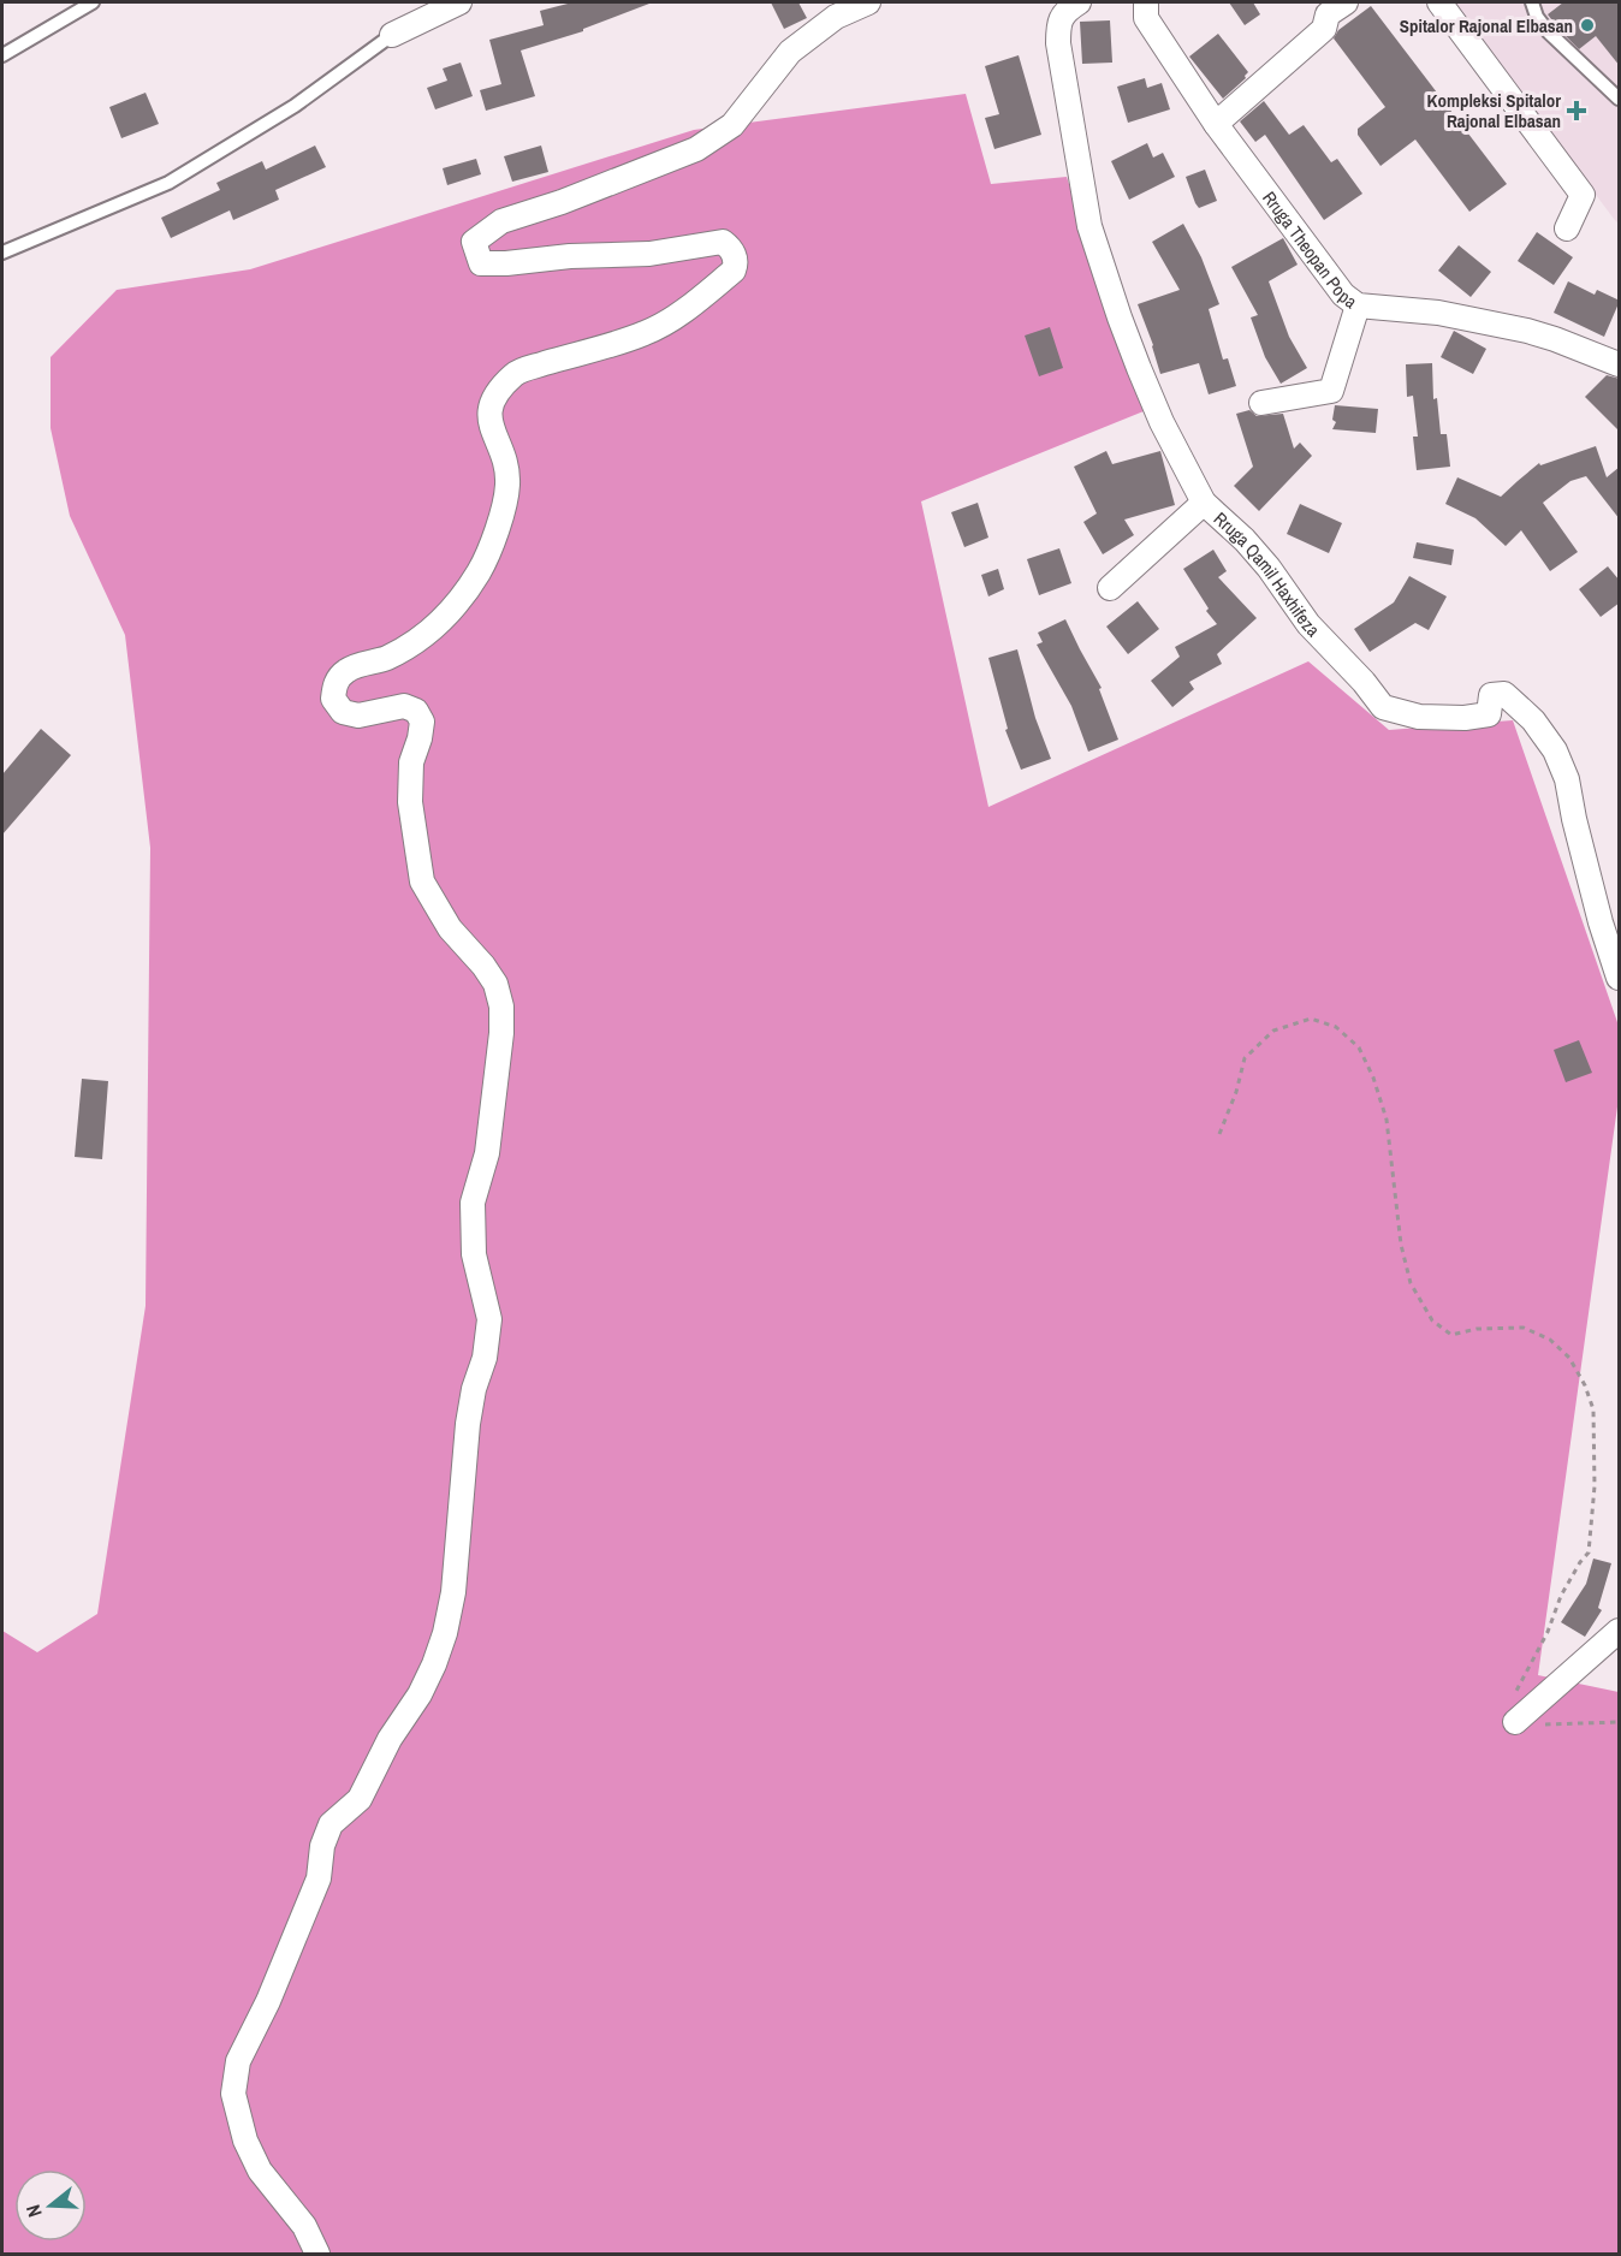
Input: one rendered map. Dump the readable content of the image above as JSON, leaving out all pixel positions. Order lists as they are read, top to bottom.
{
  "streets": {
    "street": ["Rruga Theopan Popa", "Rruga Qamil Haxhifeza"]
  },
  "places": {
    "other": ["Spitalor Rajonal Elbasan"],
    "health": ["Kompleksi Spitalor Rajonal Elbasan"]
  },
  "north": "left"
}
